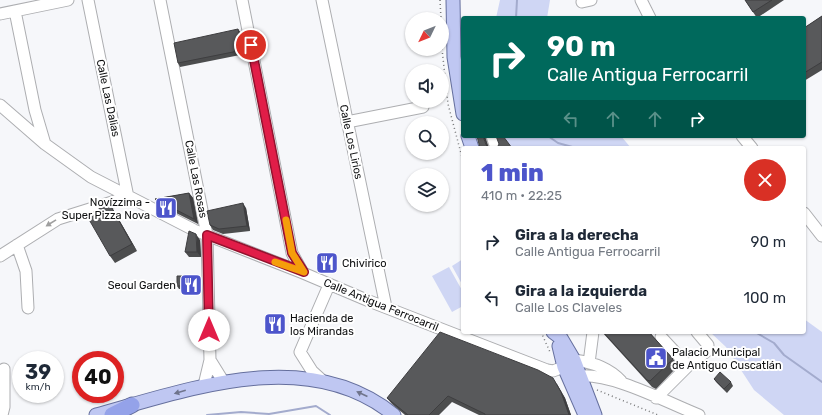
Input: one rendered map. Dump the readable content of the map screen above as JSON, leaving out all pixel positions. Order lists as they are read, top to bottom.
{
  "streets": {
    "street": [
      "Calle Las Dalias",
      "Calle Los Lirios",
      "Calle Las Rosas",
      "Calle Antigua Ferrocarril"
    ]
  },
  "crossings": [
    ["Calle Las Dalias", "Calle Antigua Ferrocarril"],
    ["Calle Los Lirios", "Calle Antigua Ferrocarril"],
    ["Calle Las Rosas", "Calle Antigua Ferrocarril"]
  ],
  "places": {
    "restaurant": [
      "Novízzima - Super Pizza Nova",
      "Chivirico",
      "Seoul Garden",
      "Hacienda de los Mirandas"
    ],
    "public building": ["Palacio Municipal de Antiguo Cuscatlán"]
  },
  "north": "bottom left",
  "page": {
    "turn": ["90 m", "Calle Antigua Ferrocarril"],
    "heading": ["1 min", "410 m · 22:25"],
    "list": [
      {
        "name": "Gira a la derecha",
        "note": "Calle Antigua Ferrocarril",
        "value": "90 m"
      },
      {
        "name": "Gira a la izquierda",
        "note": "Calle Los Claveles",
        "value": "100 m"
      }
    ],
    "speed": "39 km/h",
    "limit": "40"
  }
}
